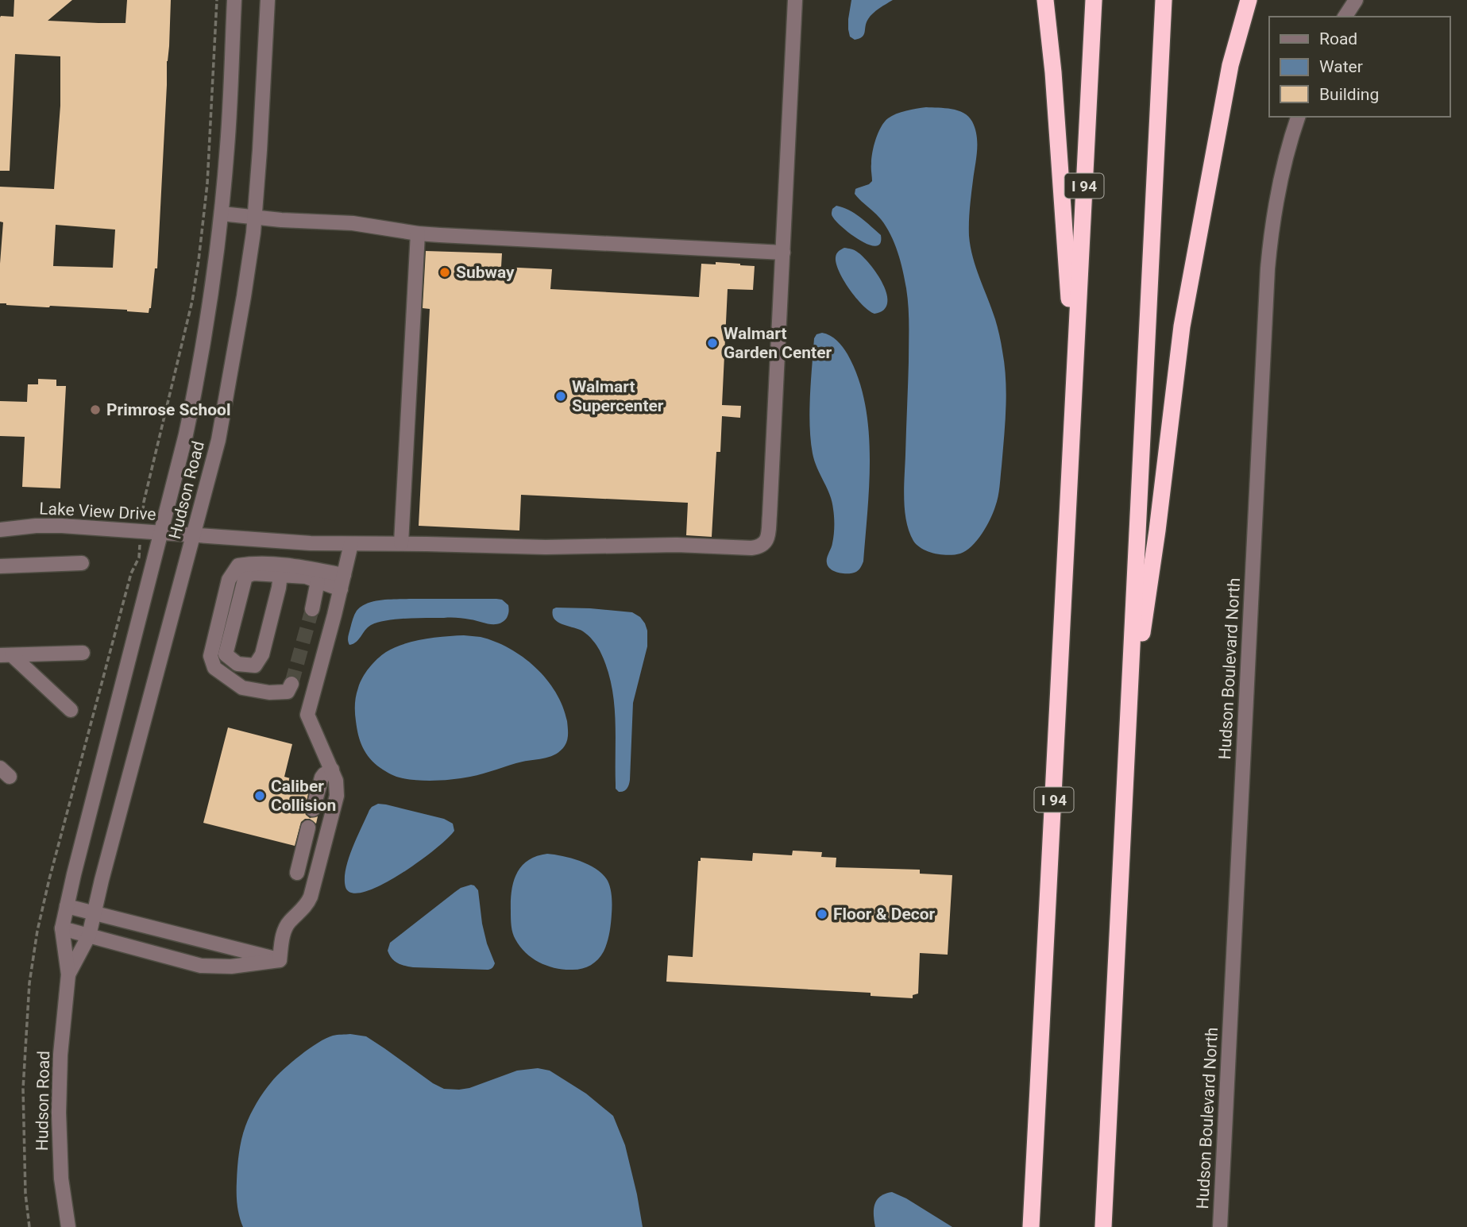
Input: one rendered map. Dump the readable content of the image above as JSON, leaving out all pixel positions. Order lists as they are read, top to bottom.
{
  "streets": {
    "highway": ["I 94"],
    "street": ["Hudson Road", "Lake View Drive", "Hudson Boulevard North"]
  },
  "crossings": [
    ["Hudson Road", "Lake View Drive"]
  ],
  "places": [
    "Subway",
    "Walmart Garden Center",
    "Walmart Supercenter",
    "Primrose School",
    "Caliber Collision",
    "Floor & Decor"
  ],
  "legend": ["Road", "Water", "Building"]
}
